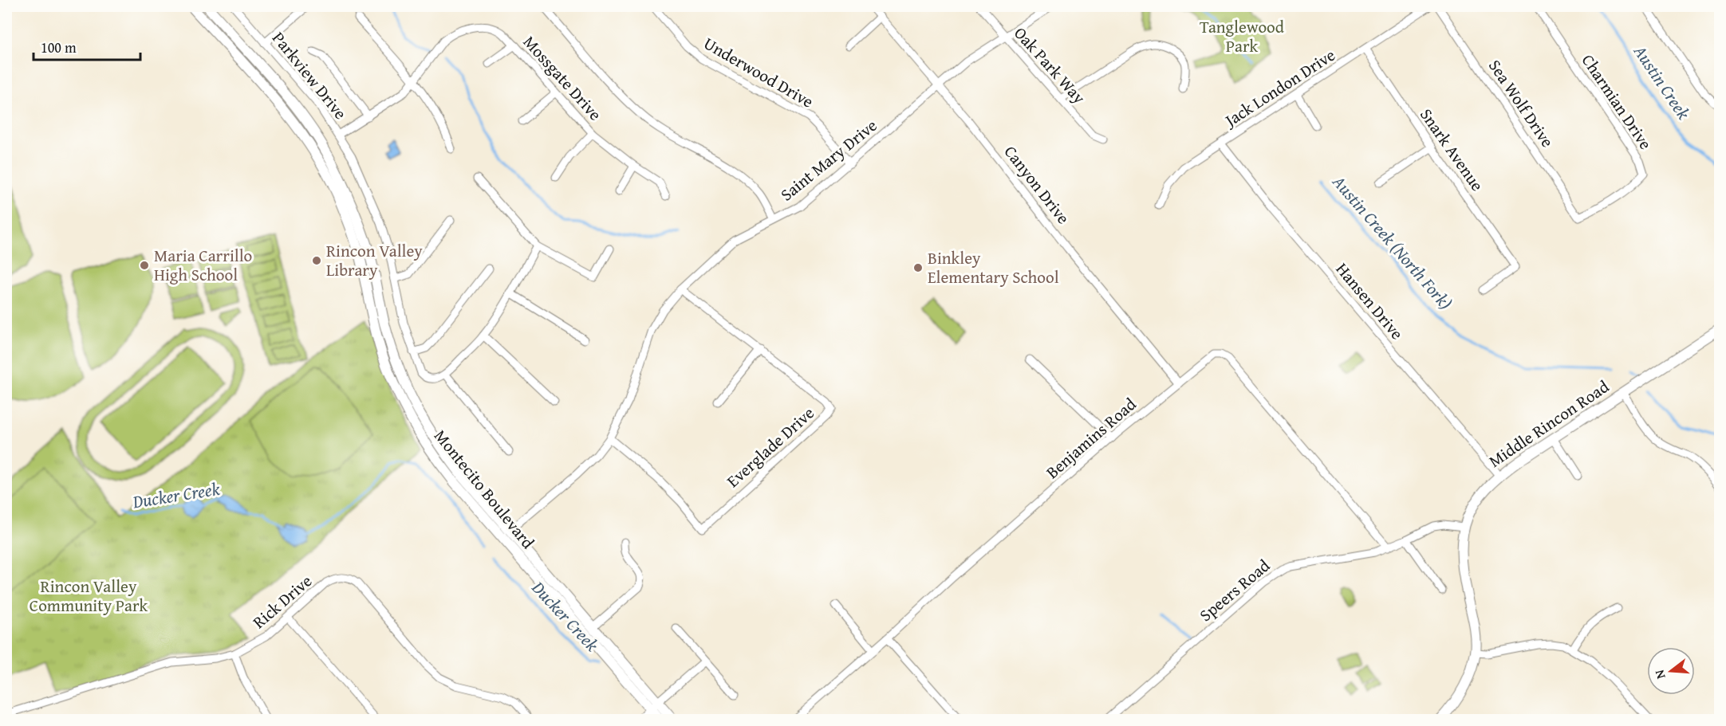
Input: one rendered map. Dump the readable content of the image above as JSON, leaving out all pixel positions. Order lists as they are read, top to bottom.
{
  "streets": {
    "main road": ["Middle Rincon Road", "Montecito Boulevard"],
    "street": [
      "Oak Park Way",
      "Underwood Drive",
      "Parkview Drive",
      "Mossgate Drive",
      "Jack London Drive",
      "Charmian Drive",
      "Sea Wolf Drive",
      "Snark Avenue",
      "Saint Mary Drive",
      "Canyon Drive",
      "Hansen Drive",
      "Benjamins Road",
      "Everglade Drive",
      "Speers Road",
      "Rick Drive"
    ]
  },
  "crossings": [
    ["Oak Park Way", "Saint Mary Drive"],
    ["Underwood Drive", "Saint Mary Drive"],
    ["Parkview Drive", "Mossgate Drive"],
    ["Jack London Drive", "Snark Avenue"],
    ["Jack London Drive", "Hansen Drive"],
    ["Charmian Drive", "Sea Wolf Drive"],
    ["Saint Mary Drive", "Canyon Drive"],
    ["Saint Mary Drive", "Everglade Drive"],
    ["Saint Mary Drive", "Montecito Boulevard"],
    ["Canyon Drive", "Benjamins Road"],
    ["Hansen Drive", "Middle Rincon Road"],
    ["Middle Rincon Road", "Speers Road"],
    ["Benjamins Road", "Speers Road"]
  ],
  "water": ["Austin Creek", "Austin Creek (North Fork)", "Ducker Creek"],
  "parks": ["Tanglewood Park", "Rincon Valley Community Park"],
  "places": ["Rincon Valley Library", "Maria Carrillo High School", "Binkley Elementary School"],
  "scale_bar": "100 m",
  "north": "left"
}
